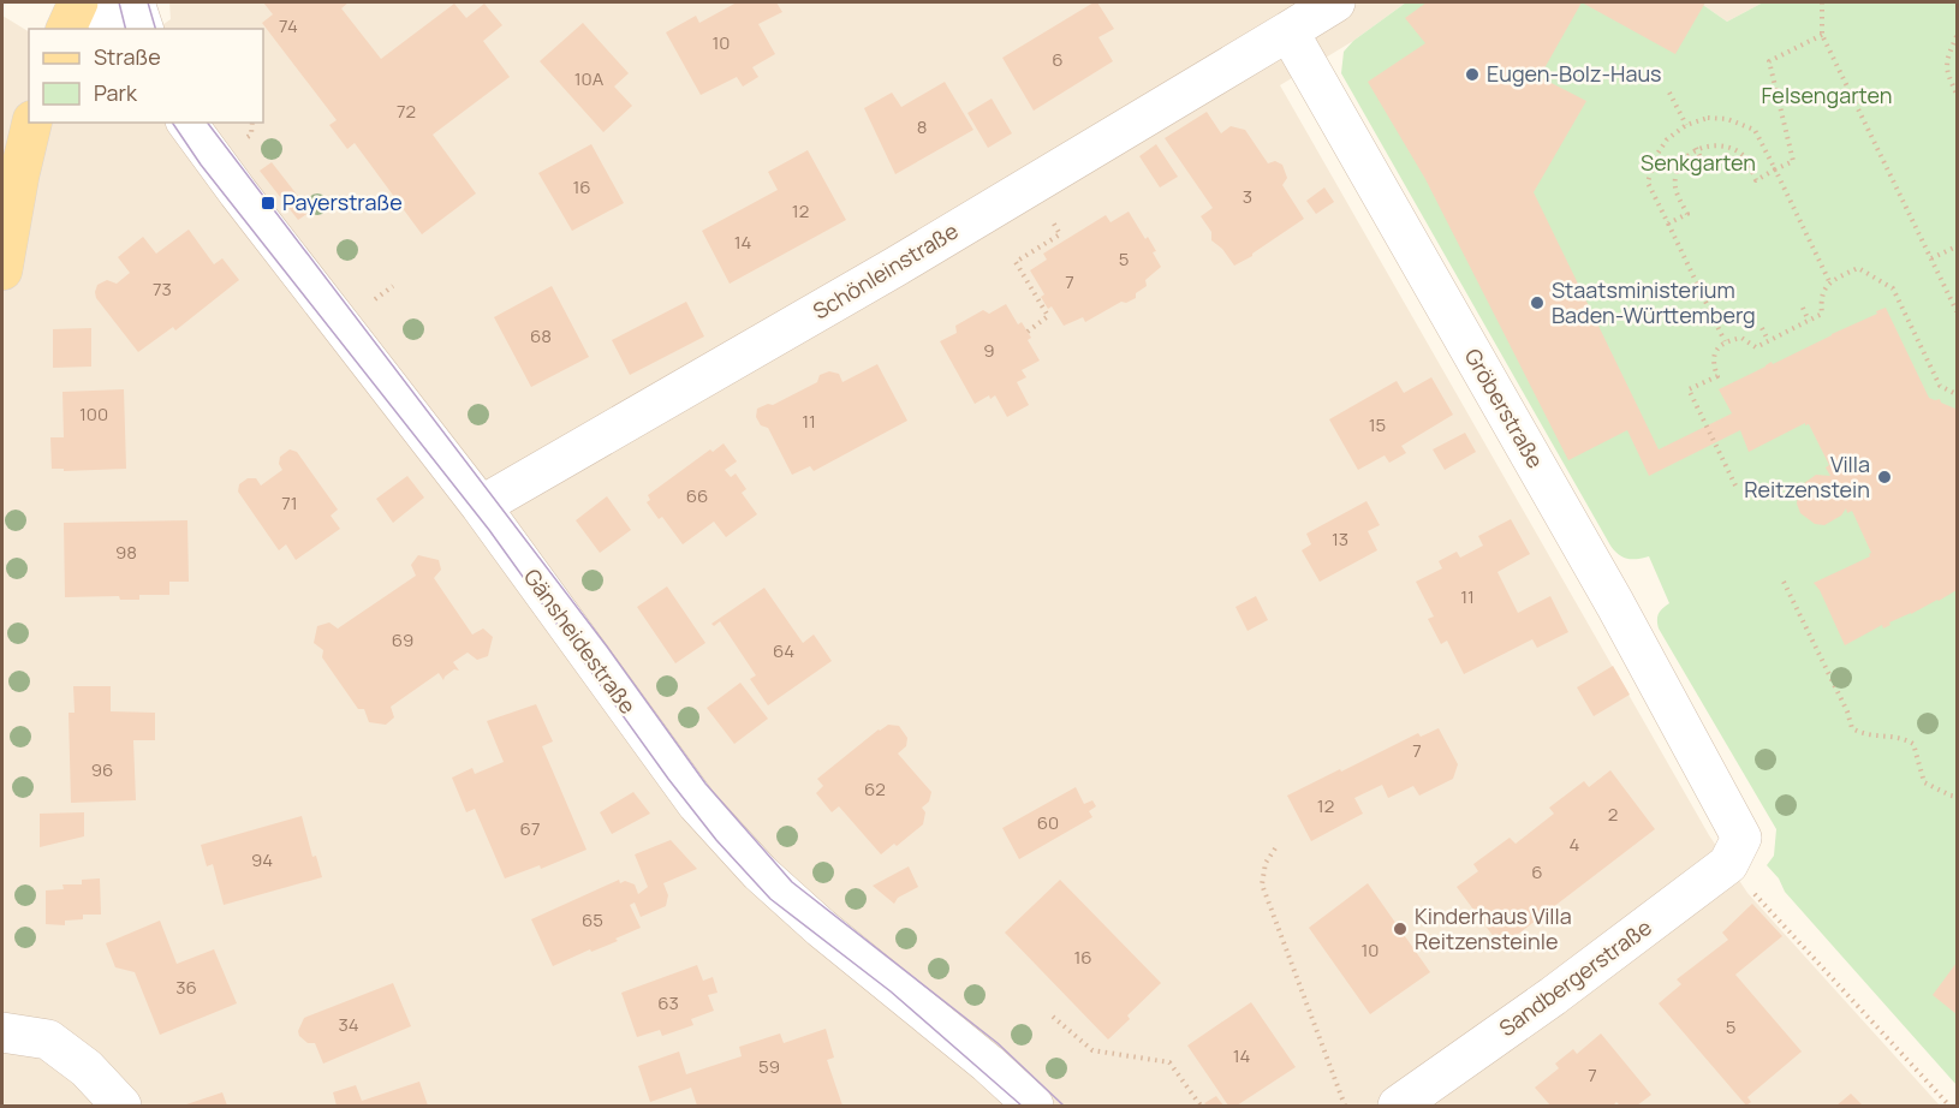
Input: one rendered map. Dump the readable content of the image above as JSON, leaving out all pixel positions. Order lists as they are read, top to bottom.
{
  "streets": {
    "street": [
      "Schönleinstraße",
      "Gröberstraße",
      "Gänsheidestraße",
      "Sandbergerstraße"
    ]
  },
  "crossings": [
    ["Schönleinstraße", "Gröberstraße"],
    ["Schönleinstraße", "Gänsheidestraße"],
    ["Gröberstraße", "Sandbergerstraße"]
  ],
  "parks": ["Felsengarten", "Senkgarten"],
  "places": {
    "other": [
      "Eugen-Bolz-Haus",
      "Staatsministerium Baden-Württemberg",
      "Villa Reitzenstein",
      "Kinderhaus Villa Reitzensteinle"
    ],
    "transit": ["Payerstraße"]
  },
  "house_numbers": [
    "74",
    "10",
    "6",
    "10A",
    "72",
    "8",
    "16",
    "3",
    "12",
    "14",
    "5",
    "7",
    "73",
    "68",
    "9",
    "100",
    "11",
    "15",
    "66",
    "71",
    "13",
    "98",
    "11",
    "69",
    "64",
    "7",
    "96",
    "62",
    "12",
    "2",
    "60",
    "67",
    "4",
    "94",
    "6",
    "65",
    "10",
    "16",
    "36",
    "63",
    "34",
    "5",
    "14",
    "59",
    "7"
  ],
  "legend": ["Straße", "Park"]
}
